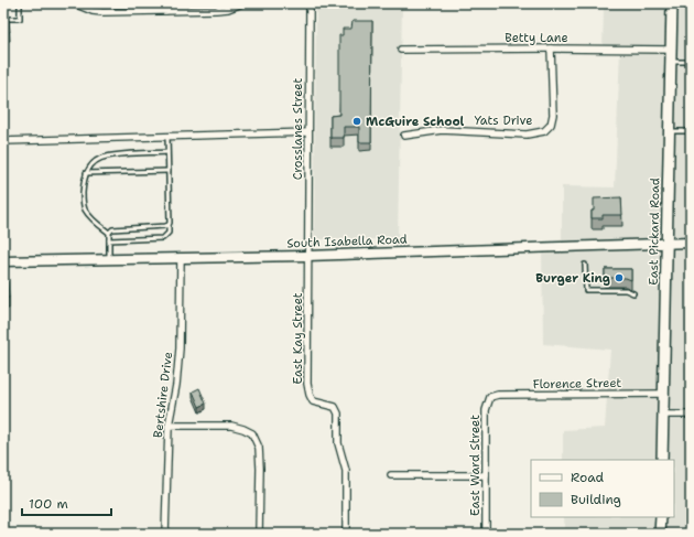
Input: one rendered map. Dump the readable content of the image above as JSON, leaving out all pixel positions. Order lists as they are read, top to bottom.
{
  "streets": {
    "main road": ["East Pickard Road", "South Isabella Road"],
    "street": [
      "Betty Lane",
      "Yats Drive",
      "Crosslanes Street",
      "East Kay Street",
      "Florence Street",
      "Bertshire Drive",
      "East Ward Street"
    ]
  },
  "crossings": [
    ["Betty Lane", "Yats Drive"],
    ["Betty Lane", "East Pickard Road"],
    ["Crosslanes Street", "South Isabella Road"],
    ["Crosslanes Street", "East Kay Street"],
    ["East Pickard Road", "South Isabella Road"],
    ["East Pickard Road", "Florence Street"],
    ["South Isabella Road", "East Kay Street"],
    ["South Isabella Road", "Bertshire Drive"],
    ["Florence Street", "East Ward Street"]
  ],
  "places": ["McGuire School", "Burger King"],
  "legend": ["Road", "Building"],
  "scale_bar": "100 m"
}
